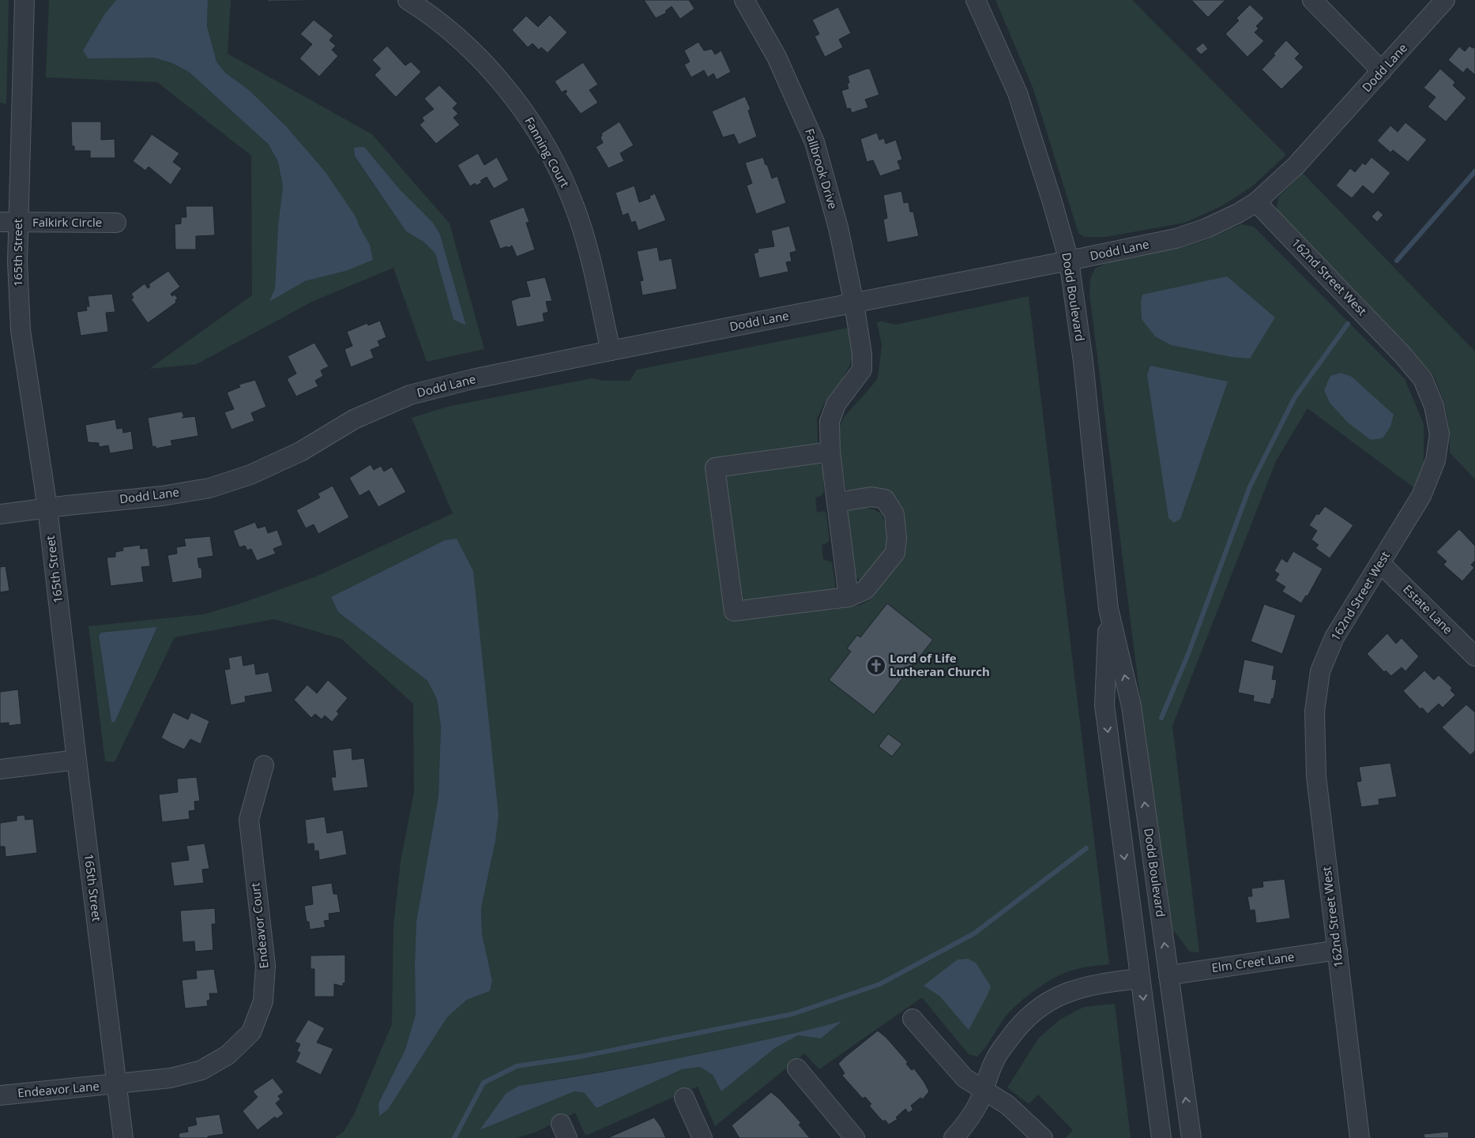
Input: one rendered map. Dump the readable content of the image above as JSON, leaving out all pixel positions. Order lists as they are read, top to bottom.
{
  "streets": {
    "street": [
      "Dodd Lane",
      "Fanning Court",
      "Fallbrook Drive",
      "Falkirk Circle",
      "165th Street",
      "162nd Street West",
      "Dodd Boulevard",
      "Estate Lane",
      "Endeavor Court",
      "Elm Creet Lane",
      "Endeavor Lane"
    ]
  },
  "crossings": [
    ["Dodd Lane", "Fanning Court"],
    ["Dodd Lane", "Fallbrook Drive"],
    ["Dodd Lane", "165th Street"],
    ["Dodd Lane", "162nd Street West"],
    ["Dodd Lane", "Dodd Boulevard"],
    ["Falkirk Circle", "165th Street"],
    ["165th Street", "Endeavor Court"],
    ["165th Street", "Endeavor Lane"],
    ["162nd Street West", "Estate Lane"],
    ["162nd Street West", "Elm Creet Lane"],
    ["Dodd Boulevard", "Elm Creet Lane"],
    ["Endeavor Court", "Endeavor Lane"]
  ],
  "places": {
    "church": ["Lord of Life Lutheran Church"]
  }
}
